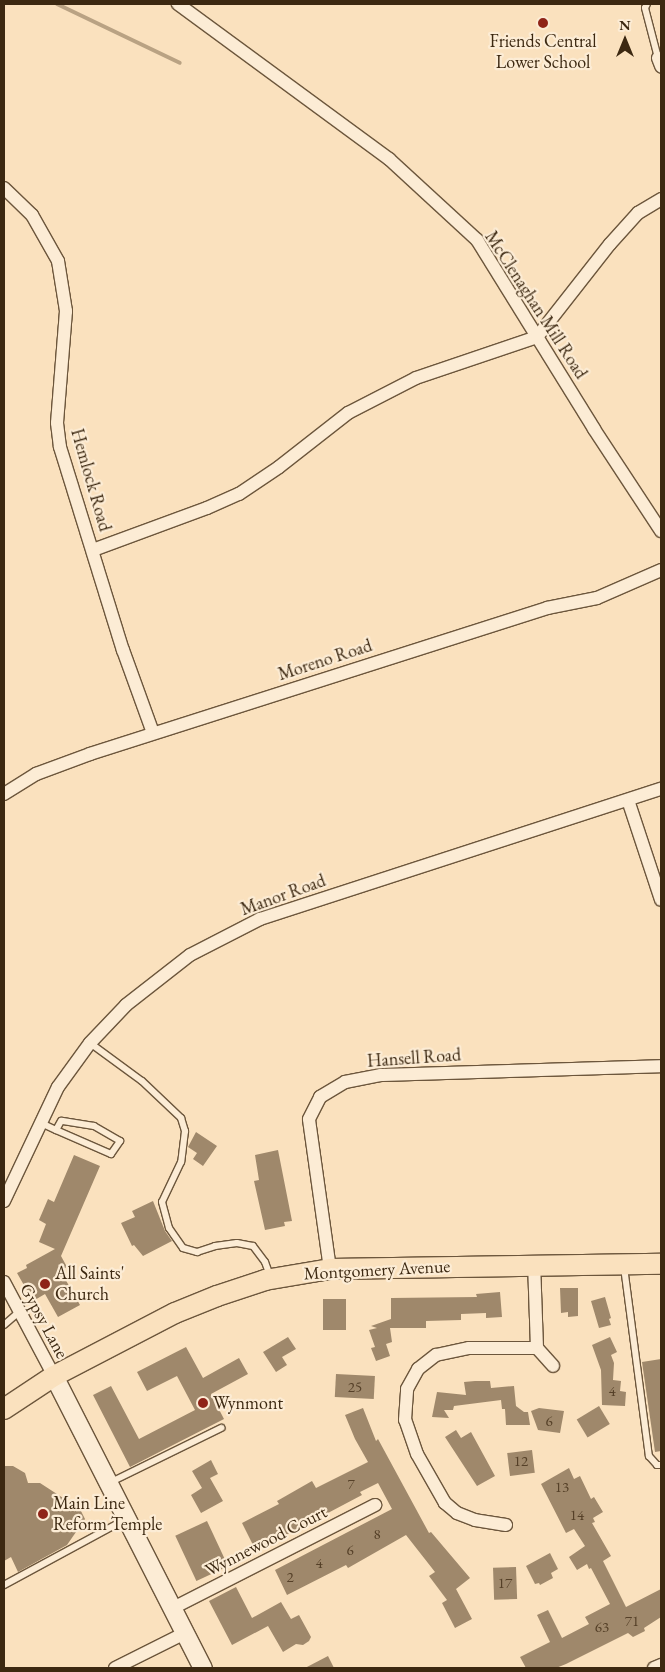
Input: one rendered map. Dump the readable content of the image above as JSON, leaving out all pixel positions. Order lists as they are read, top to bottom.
{
  "streets": {
    "main road": ["Montgomery Avenue"],
    "street": [
      "McClenaghan Mill Road",
      "Hemlock Road",
      "Moreno Road",
      "Manor Road",
      "Hansell Road",
      "Gypsy Lane",
      "Wynnewood Court"
    ]
  },
  "crossings": [
    ["Hemlock Road", "Moreno Road"],
    ["Hansell Road", "Montgomery Avenue"],
    ["Montgomery Avenue", "Gypsy Lane"]
  ],
  "places": [
    "Friends Central Lower School",
    "All Saints' Church",
    "Wynmont",
    "Main Line Reform Temple"
  ],
  "house_numbers": [
    "25",
    "4",
    "6",
    "12",
    "7",
    "13",
    "14",
    "8",
    "6",
    "4",
    "2",
    "17",
    "71",
    "63"
  ],
  "north": "top"
}
